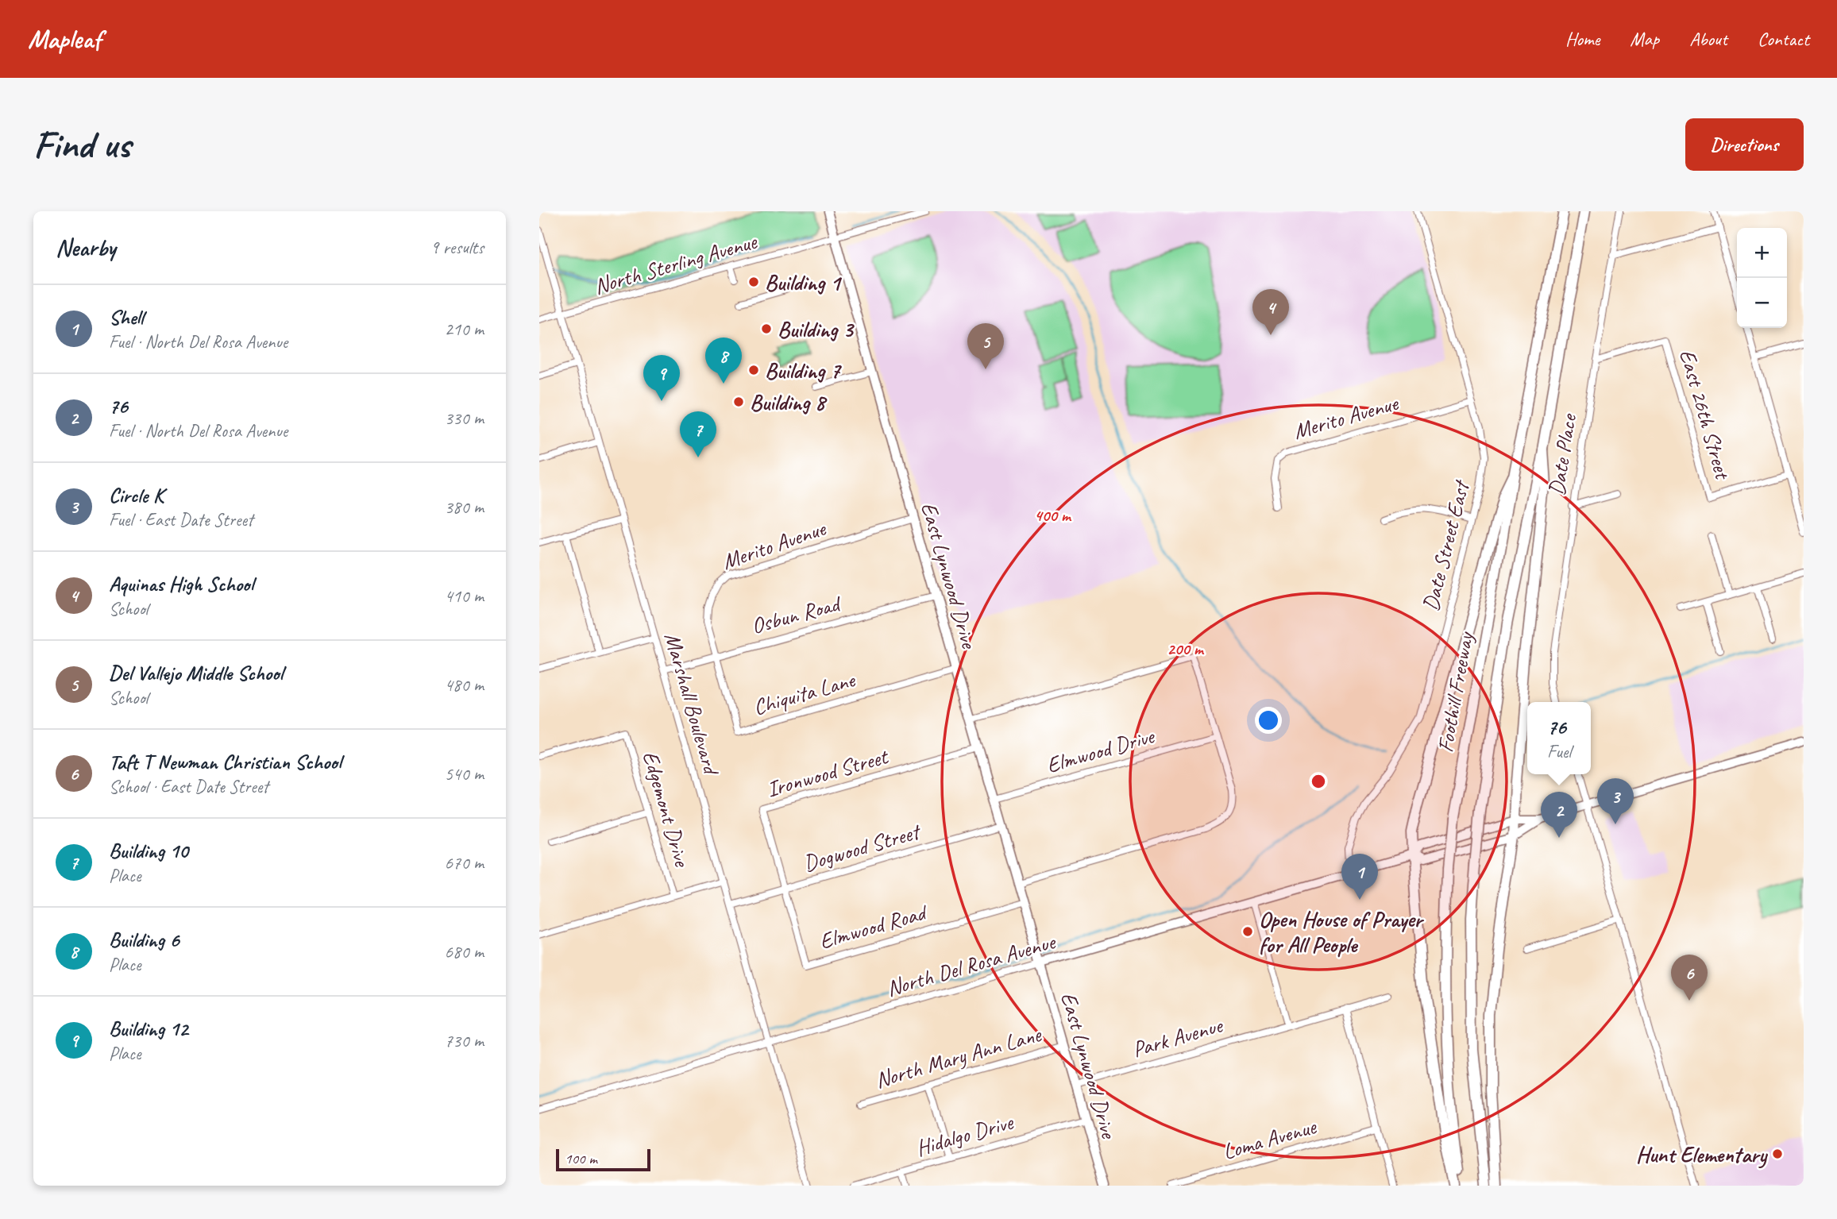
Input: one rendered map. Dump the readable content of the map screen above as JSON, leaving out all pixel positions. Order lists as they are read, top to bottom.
{
  "streets": {
    "highway": ["Foothill Freeway"],
    "main road": ["East Lynwood Drive", "North Del Rosa Avenue"],
    "street": [
      "North Sterling Avenue",
      "East 26th Street",
      "Merito Avenue",
      "Date Place",
      "Date Street East",
      "Osbun Road",
      "Chiquita Lane",
      "Marshall Boulevard",
      "Elmwood Drive",
      "Ironwood Street",
      "Edgemont Drive",
      "Dogwood Street",
      "Elmwood Road",
      "Park Avenue",
      "North Mary Ann Lane",
      "Hidalgo Drive",
      "Loma Avenue"
    ]
  },
  "crossings": [
    ["North Sterling Avenue", "East Lynwood Drive"],
    ["North Sterling Avenue", "Marshall Boulevard"],
    ["East 26th Street", "Date Place"],
    ["Merito Avenue", "Date Street East"],
    ["Merito Avenue", "East Lynwood Drive"],
    ["Merito Avenue", "Osbun Road"],
    ["Merito Avenue", "Chiquita Lane"],
    ["Date Street East", "North Del Rosa Avenue"],
    ["East Lynwood Drive", "Osbun Road"],
    ["East Lynwood Drive", "Chiquita Lane"],
    ["East Lynwood Drive", "Elmwood Drive"],
    ["East Lynwood Drive", "Ironwood Street"],
    ["East Lynwood Drive", "Dogwood Street"],
    ["East Lynwood Drive", "Elmwood Road"],
    ["East Lynwood Drive", "North Del Rosa Avenue"],
    ["East Lynwood Drive", "Park Avenue"],
    ["East Lynwood Drive", "North Mary Ann Lane"],
    ["East Lynwood Drive", "Hidalgo Drive"],
    ["Osbun Road", "Chiquita Lane"],
    ["Osbun Road", "Marshall Boulevard"],
    ["Marshall Boulevard", "Dogwood Street"],
    ["Marshall Boulevard", "North Del Rosa Avenue"],
    ["Ironwood Street", "Dogwood Street"],
    ["Ironwood Street", "Elmwood Road"],
    ["Dogwood Street", "Elmwood Road"]
  ],
  "places": [
    "Building 1",
    "Building 3",
    "Building 7",
    "Building 8",
    "Open House of Prayer for All People",
    "Hunt Elementary"
  ],
  "scale_bar": "100 m",
  "page": {
    "header": "Mapleaf",
    "nav": [
      "Home",
      "Map",
      "About",
      "Contact"
    ],
    "buttons": "Directions",
    "title": "Find us",
    "heading": ["Nearby", "9 results"],
    "map_buttons": ["+", "−"],
    "list": [
      {
        "mark": "1",
        "name": "Shell",
        "note": "Fuel · North Del Rosa Avenue",
        "value": "210 m"
      },
      {
        "mark": "2",
        "name": "76",
        "note": "Fuel · North Del Rosa Avenue",
        "value": "330 m"
      },
      {
        "mark": "3",
        "name": "Circle K",
        "note": "Fuel · East Date Street",
        "value": "380 m"
      },
      {
        "mark": "4",
        "name": "Aquinas High School",
        "note": "School",
        "value": "410 m"
      },
      {
        "mark": "5",
        "name": "Del Vallejo Middle School",
        "note": "School",
        "value": "480 m"
      },
      {
        "mark": "6",
        "name": "Taft T Newman Christian School",
        "note": "School · East Date Street",
        "value": "540 m"
      },
      {
        "mark": "7",
        "name": "Building 10",
        "note": "Place",
        "value": "670 m"
      },
      {
        "mark": "8",
        "name": "Building 6",
        "note": "Place",
        "value": "680 m"
      },
      {
        "mark": "9",
        "name": "Building 12",
        "note": "Place",
        "value": "730 m"
      }
    ],
    "pins": [
      "4",
      "5",
      "8",
      "9",
      "7",
      "3",
      "2",
      "1",
      "6"
    ],
    "popup": ["76", "Fuel"],
    "scale": "100 m"
  },
  "rings": ["400 m", "200 m"]
}
